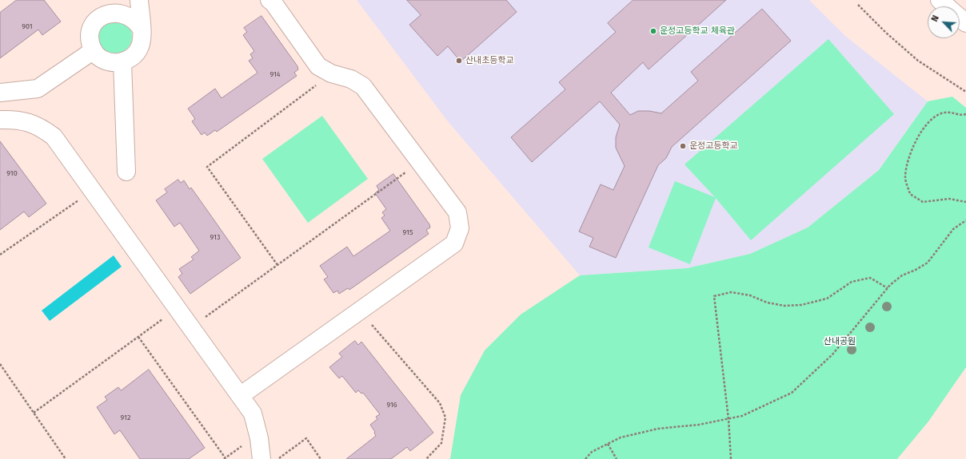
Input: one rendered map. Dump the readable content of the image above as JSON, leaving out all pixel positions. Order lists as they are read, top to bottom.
{
  "parks": ["산내공원"],
  "places": ["운정고등학교 체육관", "산내초등학교", "운정고등학교"],
  "house_numbers": [
    "901",
    "914",
    "910",
    "915",
    "913",
    "916",
    "912"
  ],
  "north": "top left"
}
